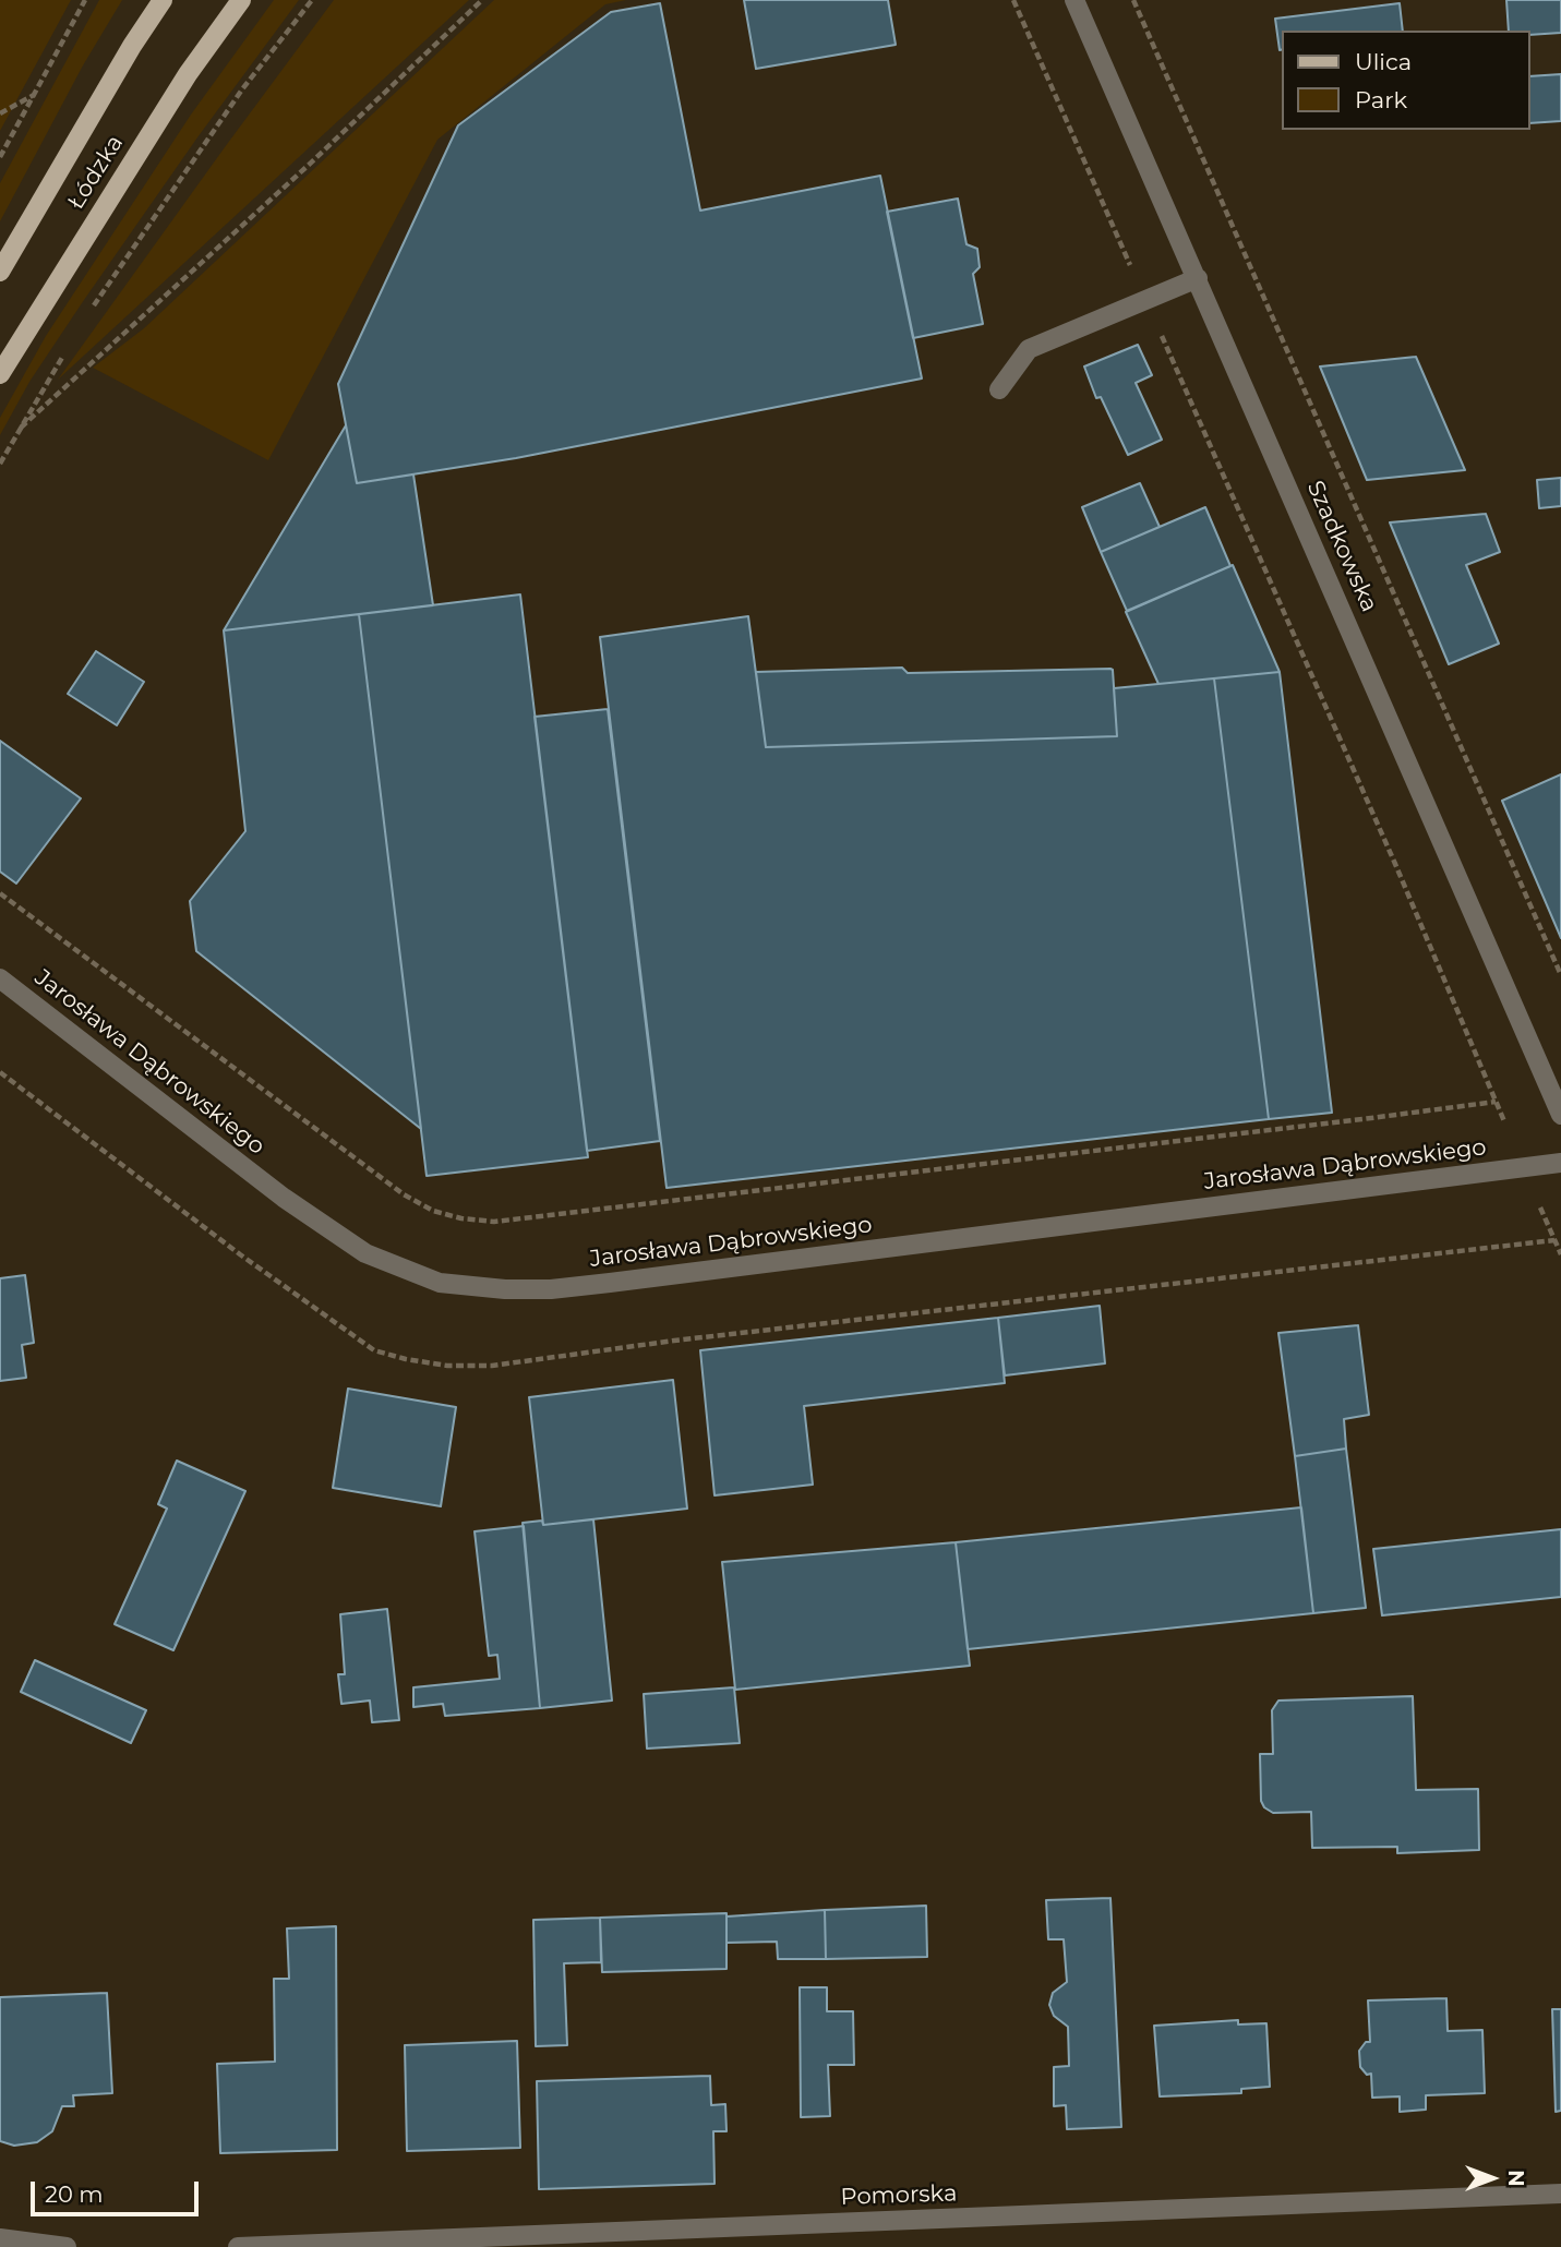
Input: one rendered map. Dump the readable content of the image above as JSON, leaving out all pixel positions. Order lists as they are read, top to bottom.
{
  "streets": {
    "main road": ["Łódzka"],
    "street": ["Szadkowska", "Jarosława Dąbrowskiego", "Pomorska"]
  },
  "legend": ["Ulica", "Park"],
  "scale_bar": "20 m",
  "north": "right"
}
